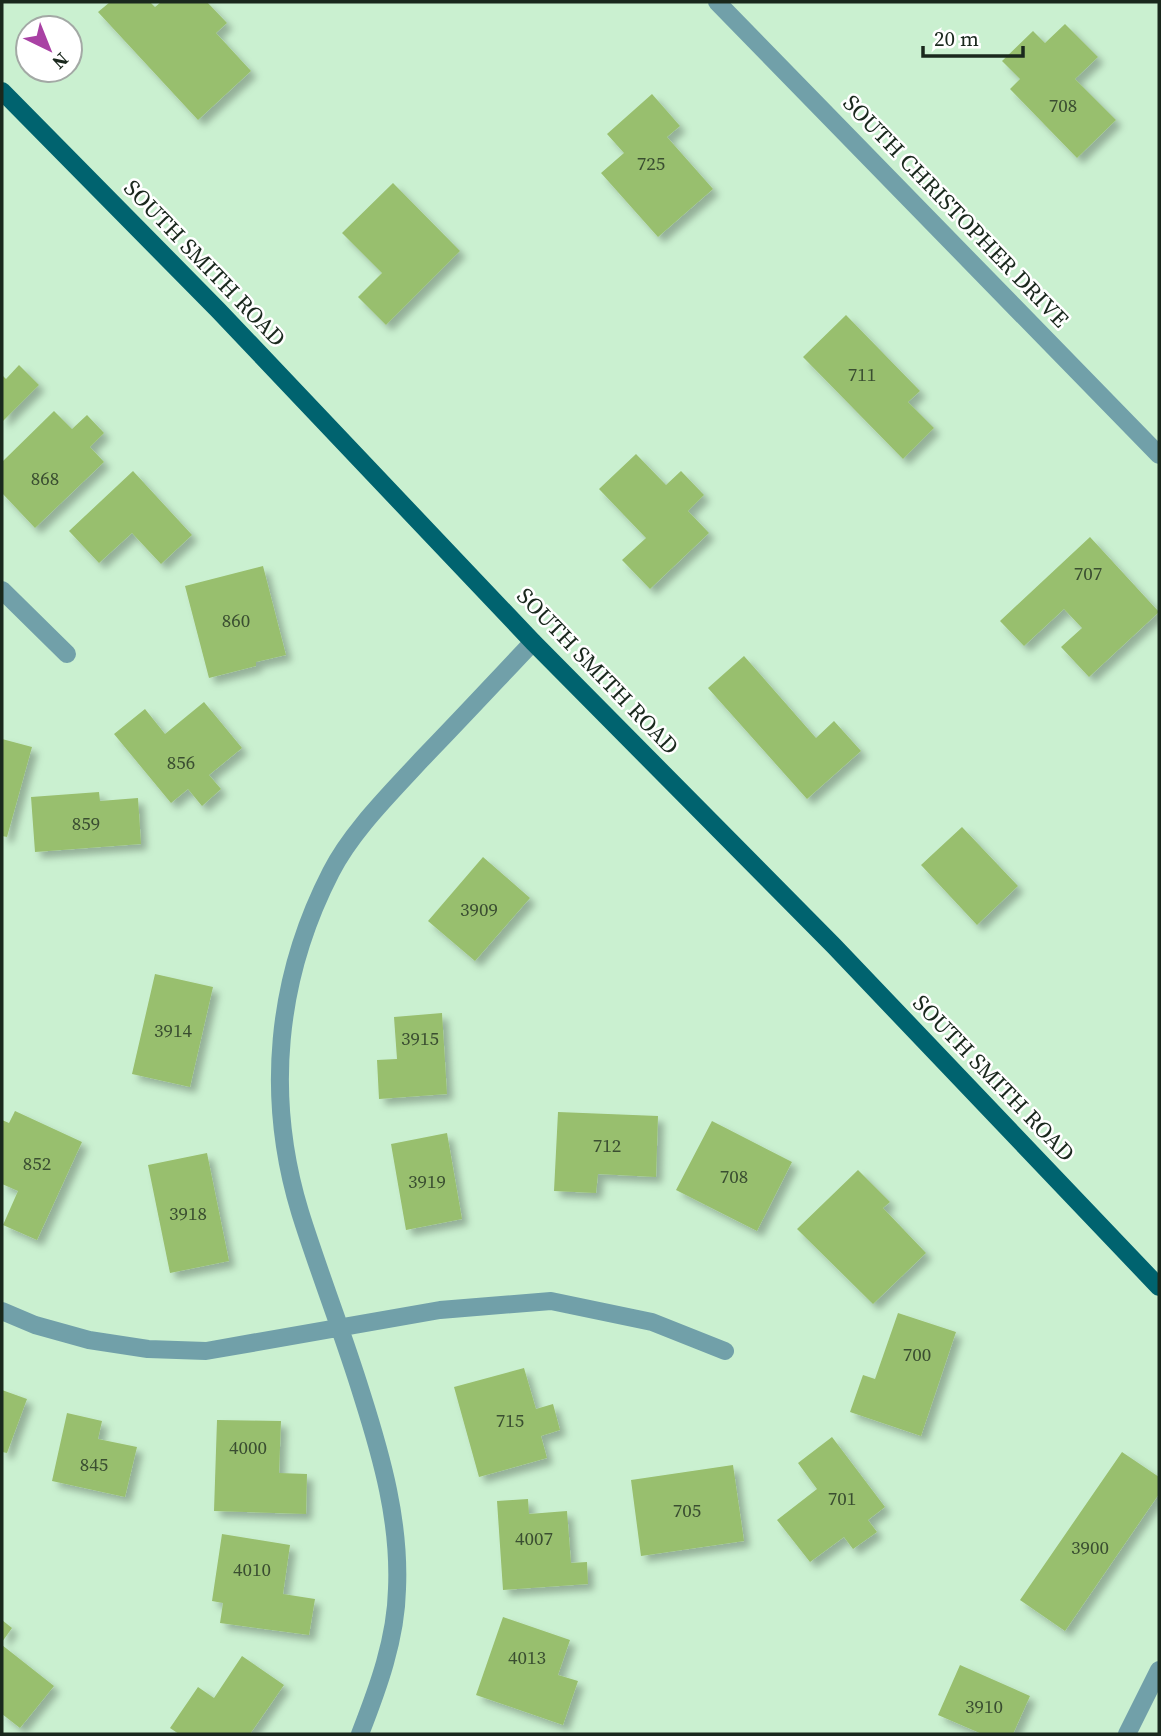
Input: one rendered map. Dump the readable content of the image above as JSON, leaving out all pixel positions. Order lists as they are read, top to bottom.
{
  "streets": {
    "main road": ["SOUTH SMITH ROAD"],
    "street": ["SOUTH CHRISTOPHER DRIVE"]
  },
  "house_numbers": [
    "708",
    "725",
    "711",
    "868",
    "707",
    "860",
    "856",
    "859",
    "3909",
    "3914",
    "3915",
    "712",
    "852",
    "708",
    "3919",
    "3918",
    "700",
    "715",
    "4000",
    "845",
    "701",
    "705",
    "4007",
    "3900",
    "4010",
    "4013",
    "3910"
  ],
  "scale_bar": "20 m",
  "north": "bottom right"
}
